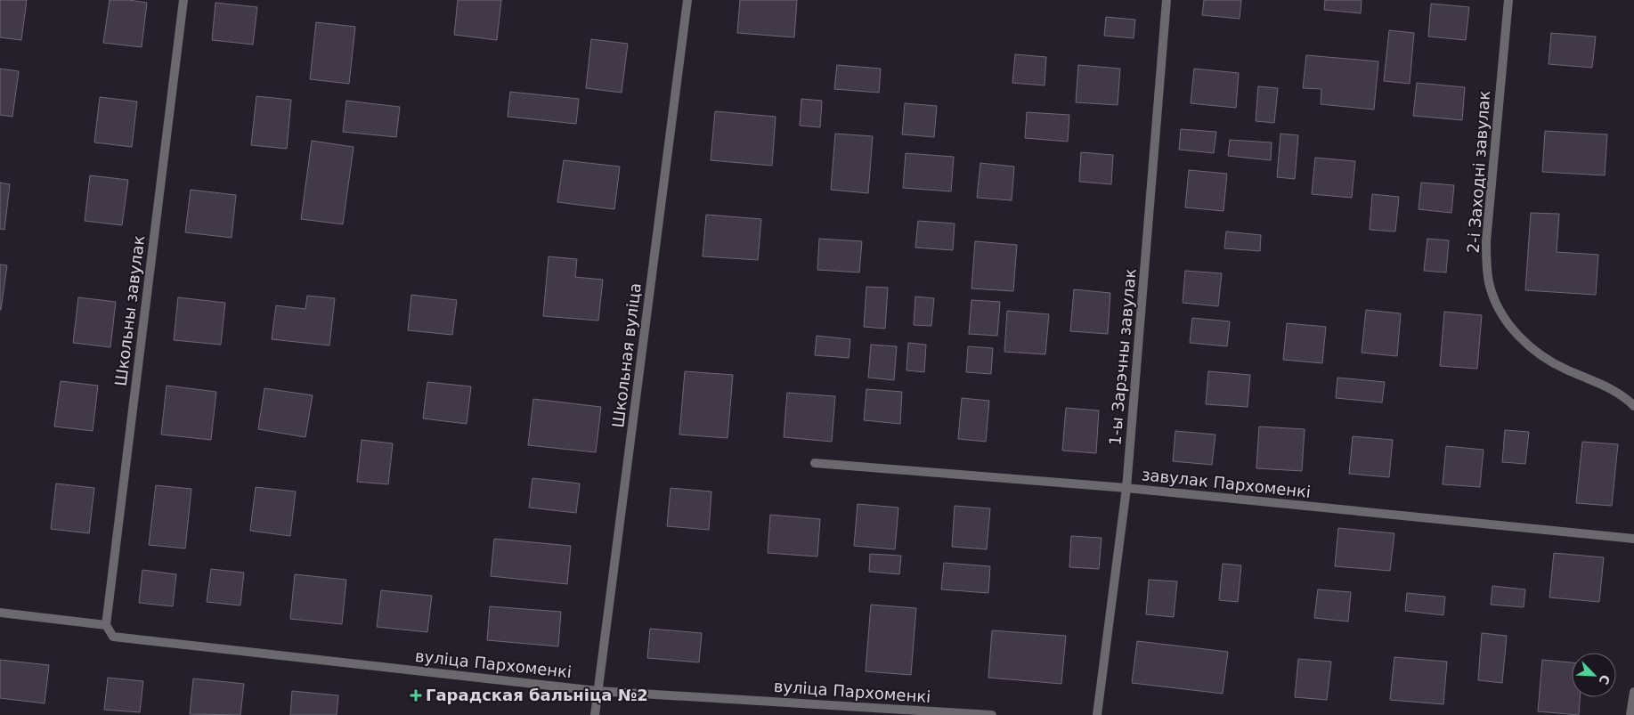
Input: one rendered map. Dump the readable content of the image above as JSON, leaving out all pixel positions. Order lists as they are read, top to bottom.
{
  "streets": {
    "street": [
      "2-і Заходні завулак",
      "Школьны завулак",
      "Школьная вуліца",
      "1-ы Зарэчны завулак",
      "завулак Пархоменкі",
      "вуліца Пархоменкі"
    ]
  },
  "crossings": [
    ["Школьны завулак", "вуліца Пархоменкі"],
    ["Школьная вуліца", "вуліца Пархоменкі"],
    ["1-ы Зарэчны завулак", "завулак Пархоменкі"]
  ],
  "places": {
    "health": ["Гарадская бальніца №2"]
  },
  "north": "bottom right"
}
